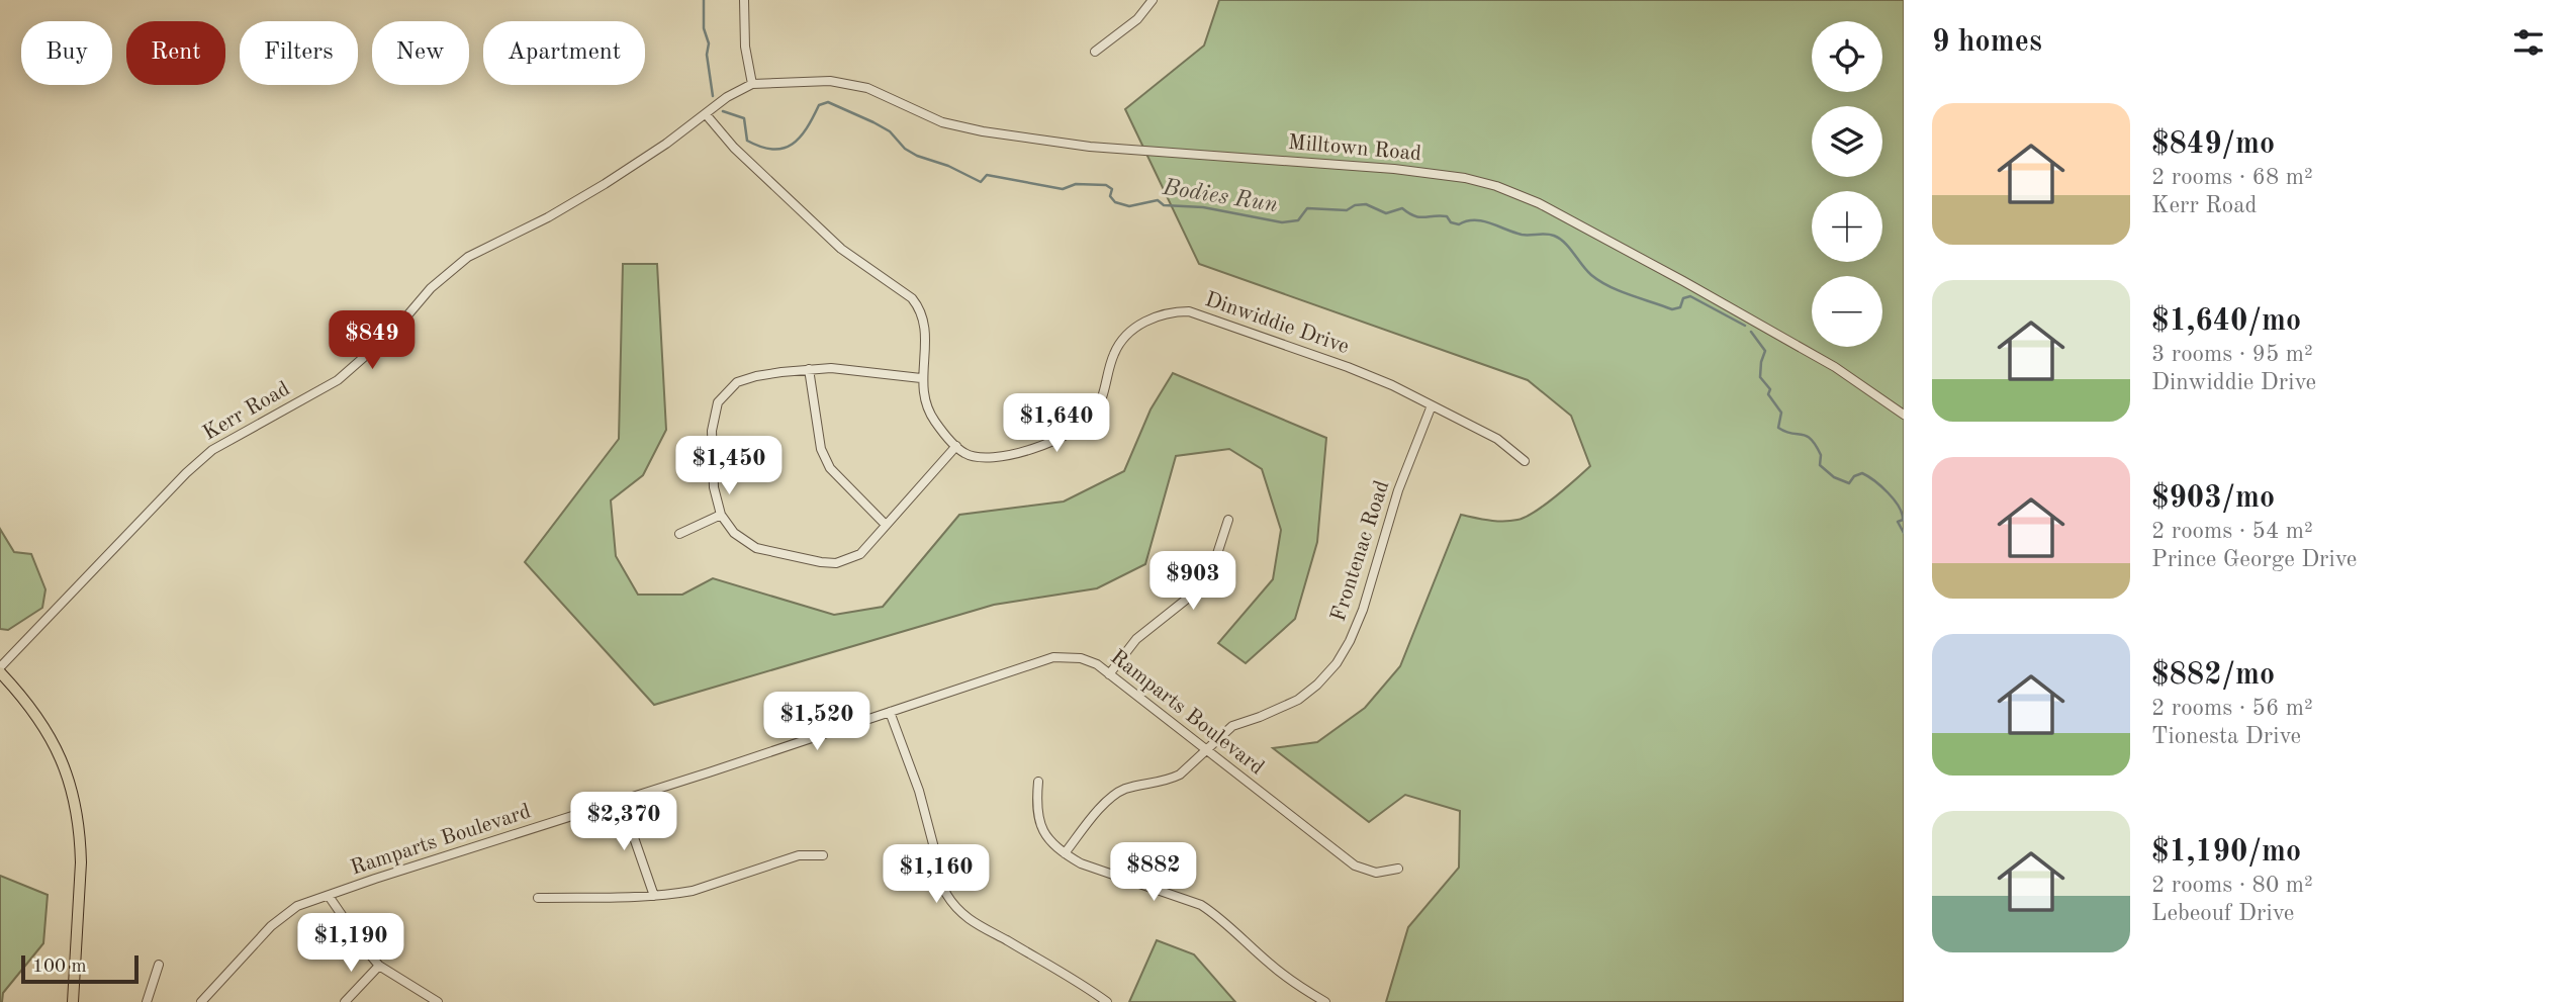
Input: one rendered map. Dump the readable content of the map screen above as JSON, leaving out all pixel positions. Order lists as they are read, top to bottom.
{
  "streets": {
    "street": [
      "Milltown Road",
      "Dinwiddie Drive",
      "Kerr Road",
      "Frontenac Road",
      "Ramparts Boulevard"
    ]
  },
  "crossings": [
    ["Milltown Road", "Kerr Road"],
    ["Dinwiddie Drive", "Kerr Road"],
    ["Dinwiddie Drive", "Frontenac Road"],
    ["Frontenac Road", "Ramparts Boulevard"]
  ],
  "water": ["Bodies Run"],
  "scale_bar": "100 m",
  "page": {
    "heading": "9 homes",
    "map_buttons": ["+", "−"],
    "chip": [
      "Buy",
      "Rent",
      "Filters",
      "New",
      "Apartment"
    ],
    "list": [
      {
        "name": "$849/mo",
        "note": "2 rooms · 68 m² · Kerr Road"
      },
      {
        "name": "$1,640/mo",
        "note": "3 rooms · 95 m² · Dinwiddie Drive"
      },
      {
        "name": "$903/mo",
        "note": "2 rooms · 54 m² · Prince George Drive"
      },
      {
        "name": "$882/mo",
        "note": "2 rooms · 56 m² · Tionesta Drive"
      },
      {
        "name": "$1,190/mo",
        "note": "2 rooms · 80 m² · Lebeouf Drive"
      }
    ],
    "price": [
      "$849",
      "$1,640",
      "$1,450",
      "$903",
      "$1,520",
      "$2,370",
      "$882",
      "$1,160",
      "$1,190"
    ],
    "scale": "100 m"
  }
}
